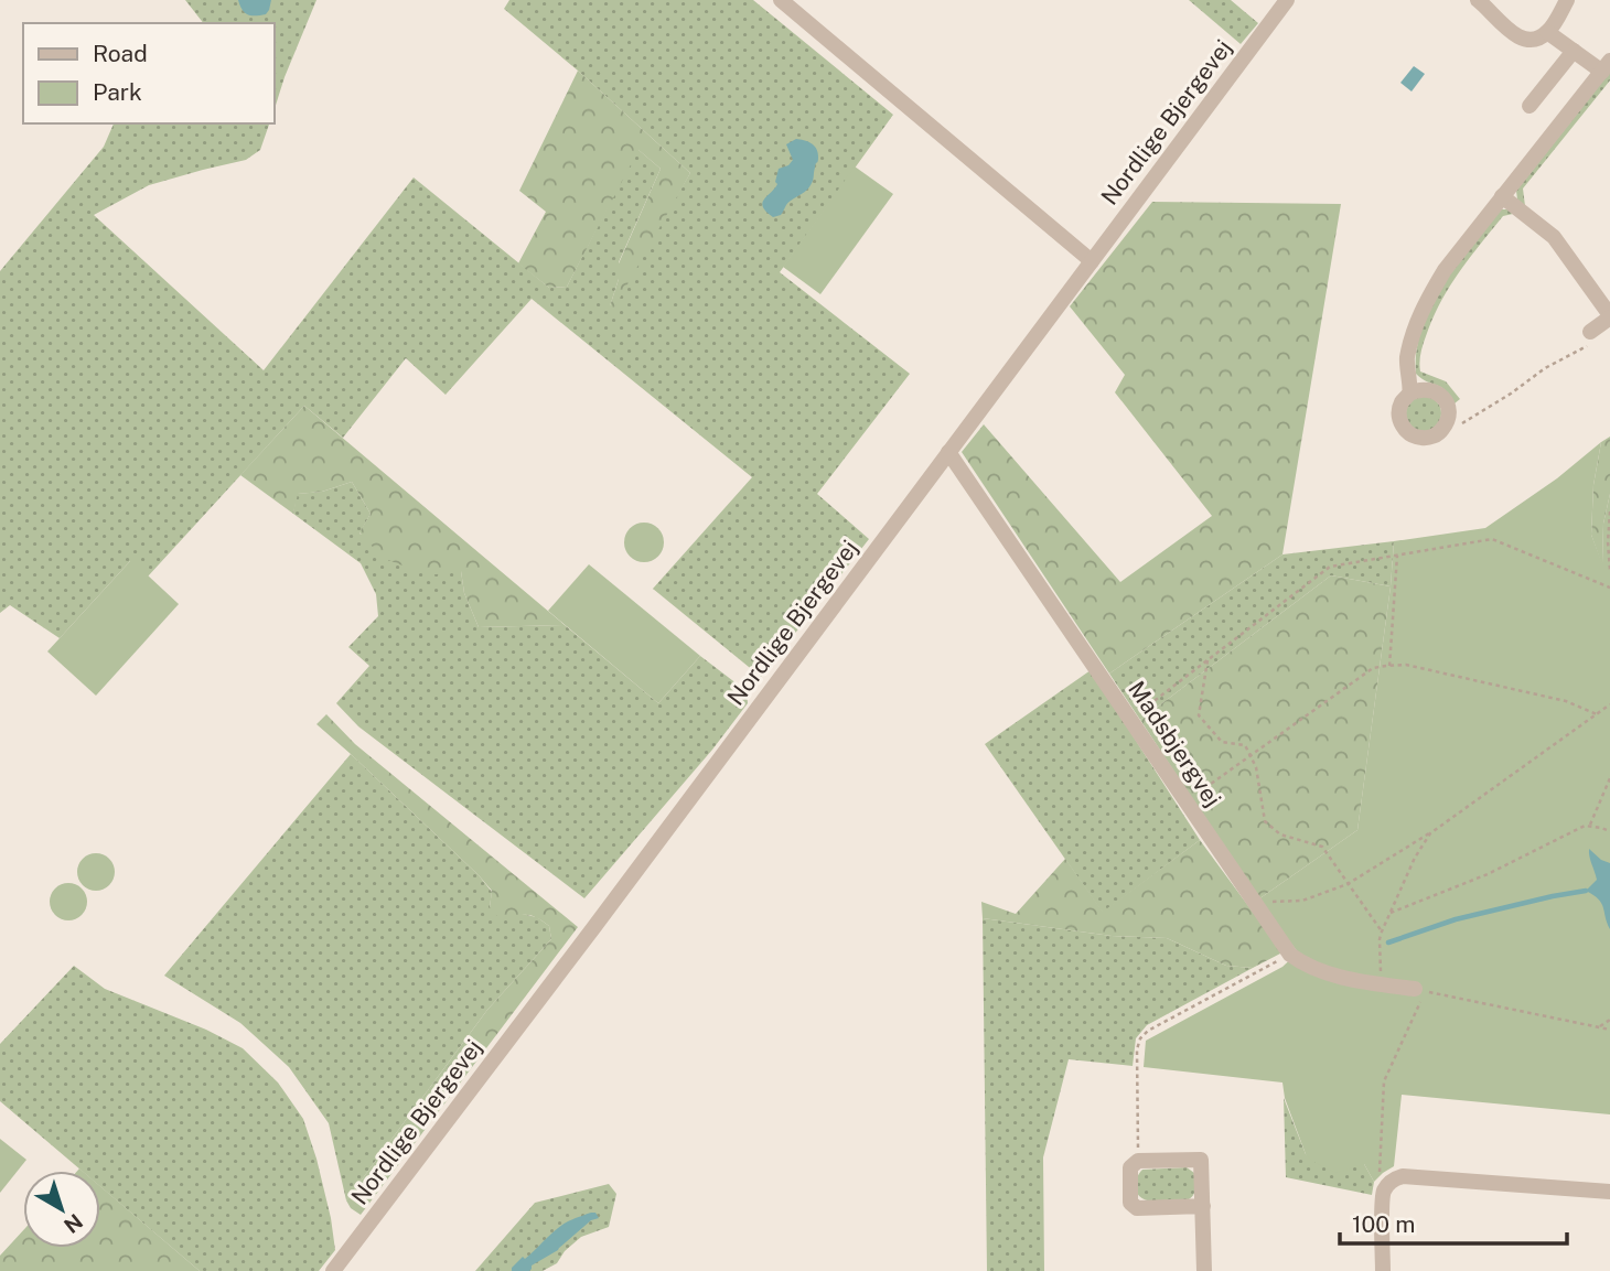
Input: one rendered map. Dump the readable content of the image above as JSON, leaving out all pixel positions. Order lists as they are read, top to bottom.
{
  "streets": {
    "street": ["Nordlige Bjergevej", "Madsbjergvej"]
  },
  "crossings": [
    ["Nordlige Bjergevej", "Madsbjergvej"]
  ],
  "legend": ["Road", "Park"],
  "scale_bar": "100 m",
  "north": "bottom right"
}
